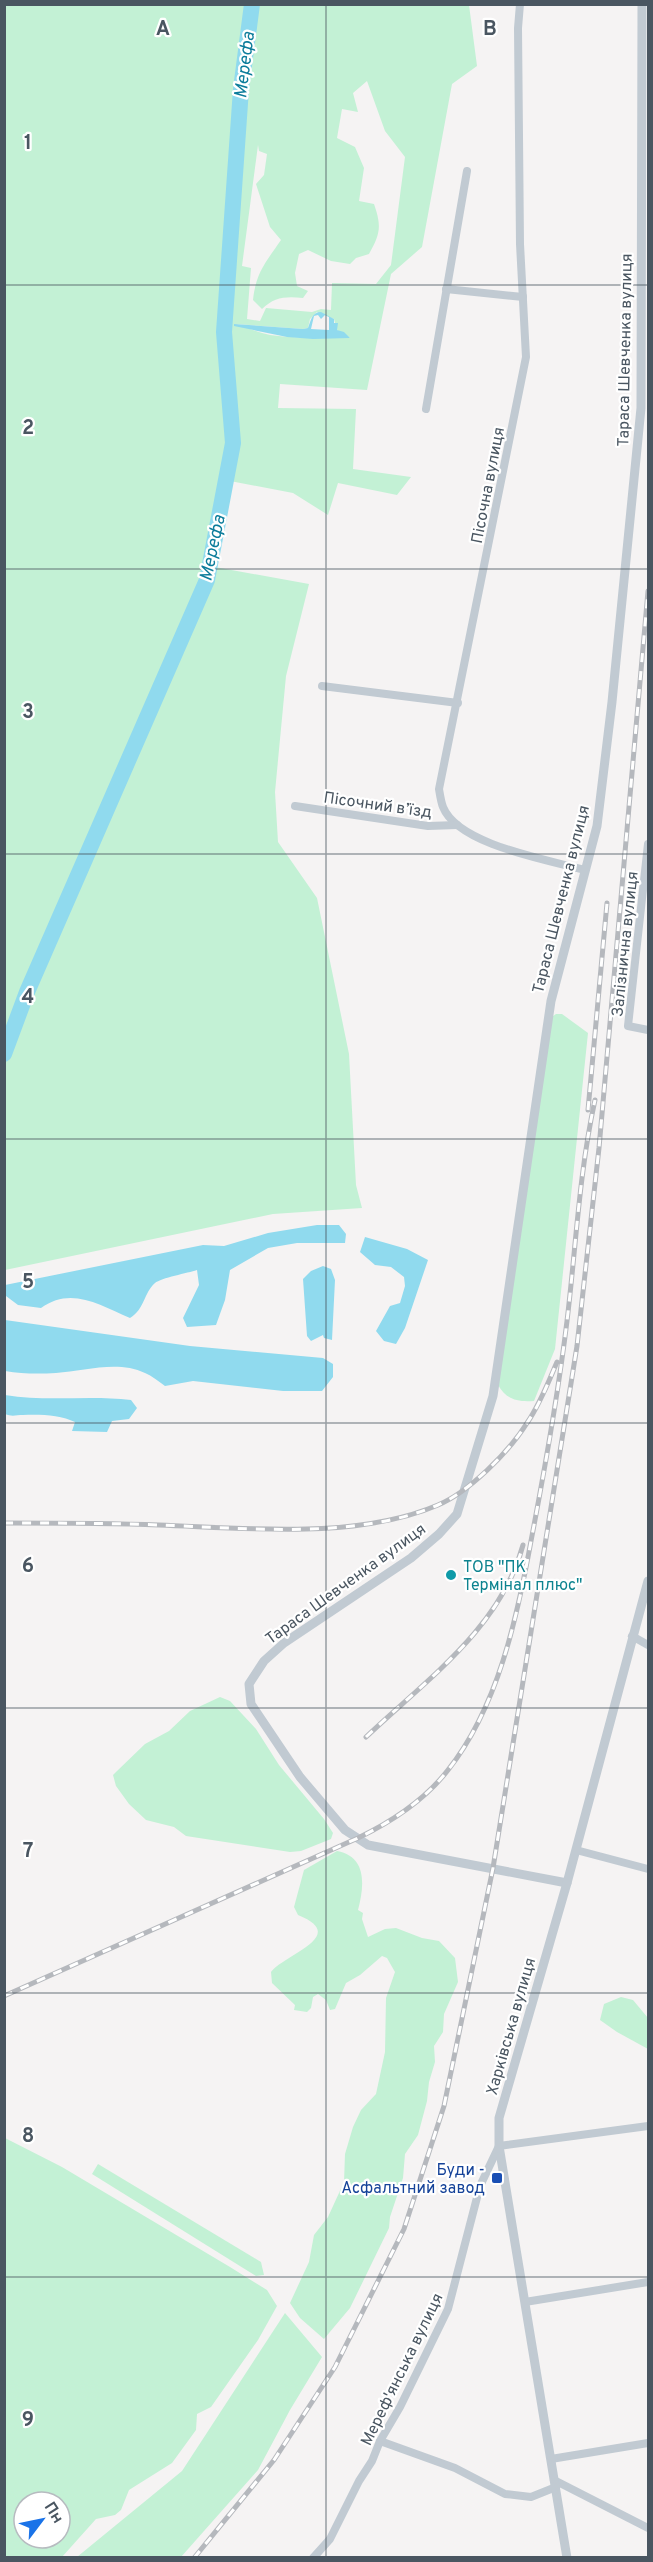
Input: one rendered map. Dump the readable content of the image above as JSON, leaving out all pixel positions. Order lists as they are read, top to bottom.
{
  "streets": {
    "street": [
      "Тараса Шевченка вулиця",
      "Пісочна вулиця",
      "Пісочний в’їзд",
      "Залізнична вулиця",
      "Харківська вулиця",
      "Мереф'янська вулиця"
    ]
  },
  "crossings": [
    ["Тараса Шевченка вулиця", "Пісочна вулиця"],
    ["Тараса Шевченка вулиця", "Харківська вулиця"],
    ["Пісочна вулиця", "Пісочний в’їзд"],
    ["Харківська вулиця", "Мереф'янська вулиця"]
  ],
  "water": ["Мерефа"],
  "places": {
    "other": ["ТОВ \"ПК Термінал плюс\""],
    "transit": ["Буди - Асфальтний завод"]
  },
  "north": "top right",
  "grid": {
    "columns": ["A", "B"],
    "rows": [
      "1",
      "2",
      "3",
      "4",
      "5",
      "6",
      "7",
      "8",
      "9"
    ]
  }
}
